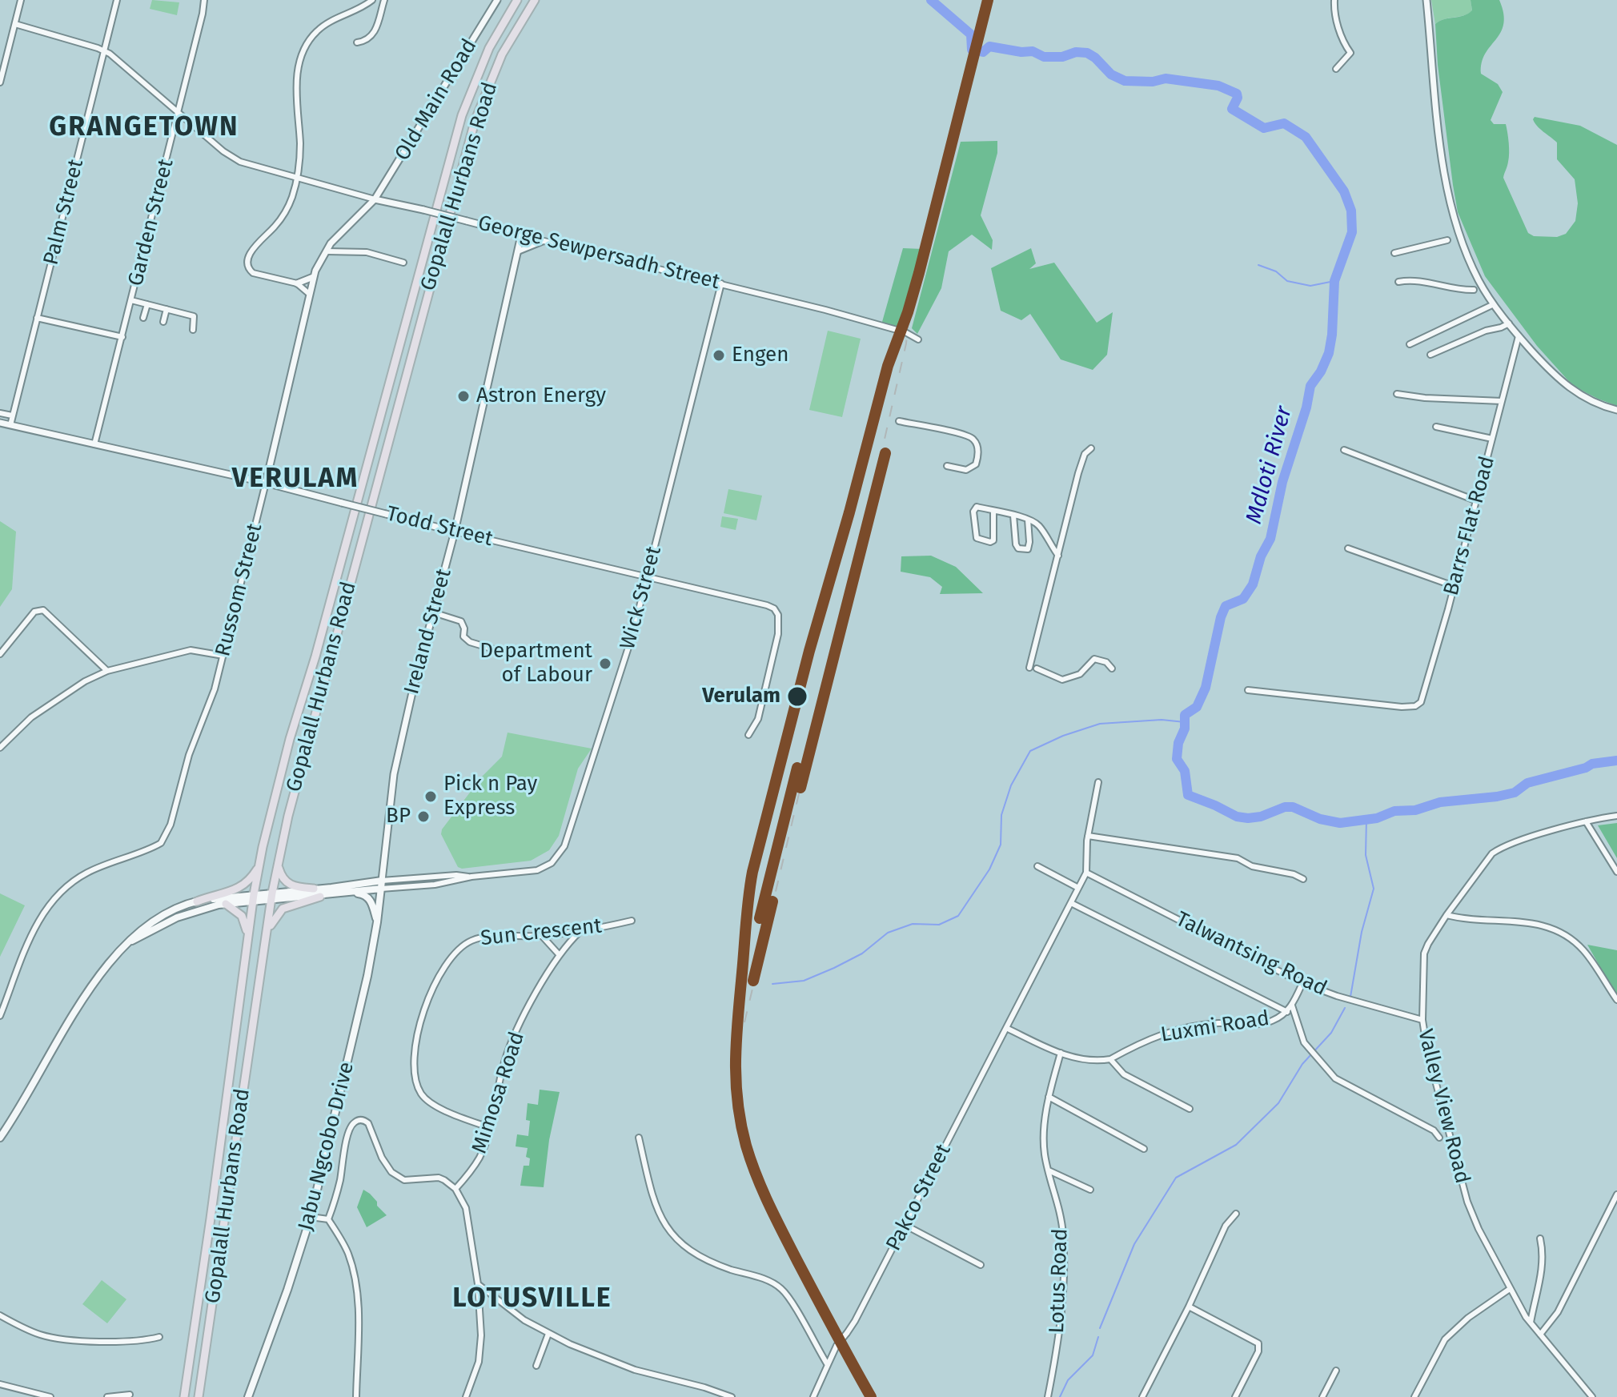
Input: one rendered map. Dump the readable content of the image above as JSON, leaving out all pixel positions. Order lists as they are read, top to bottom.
{
  "streets": {
    "main road": ["Gopalall Hurbans Road", "Jabu Ngcobo Drive"],
    "street": [
      "Old Main Road",
      "Palm Street",
      "Garden Street",
      "George Sewpersadh Street",
      "Barrs Flat Road",
      "Todd Street",
      "Russom Street",
      "Wick Street",
      "Ireland Street",
      "Sun Crescent",
      "Talwantsing Road",
      "Luxmi Road",
      "Mimosa Road",
      "Valley View Road",
      "Pakco Street",
      "Lotus Road"
    ]
  },
  "crossings": [
    ["Old Main Road", "George Sewpersadh Street"],
    ["Old Main Road", "Russom Street"],
    ["Palm Street", "George Sewpersadh Street"],
    ["Palm Street", "Todd Street"],
    ["Garden Street", "George Sewpersadh Street"],
    ["Garden Street", "Todd Street"],
    ["George Sewpersadh Street", "Russom Street"],
    ["George Sewpersadh Street", "Wick Street"],
    ["George Sewpersadh Street", "Ireland Street"],
    ["Todd Street", "Russom Street"],
    ["Todd Street", "Wick Street"],
    ["Todd Street", "Ireland Street"],
    ["Wick Street", "Ireland Street"],
    ["Wick Street", "Jabu Ngcobo Drive"],
    ["Ireland Street", "Jabu Ngcobo Drive"],
    ["Sun Crescent", "Mimosa Road"],
    ["Talwantsing Road", "Luxmi Road"],
    ["Talwantsing Road", "Valley View Road"],
    ["Talwantsing Road", "Pakco Street"]
  ],
  "districts": ["GRANGETOWN", "VERULAM", "LOTUSVILLE"],
  "water": ["Mdloti River"],
  "places": [
    "Engen",
    "Astron Energy",
    "Department of Labour",
    "Verulam",
    "Pick n Pay Express",
    "BP"
  ]
}
